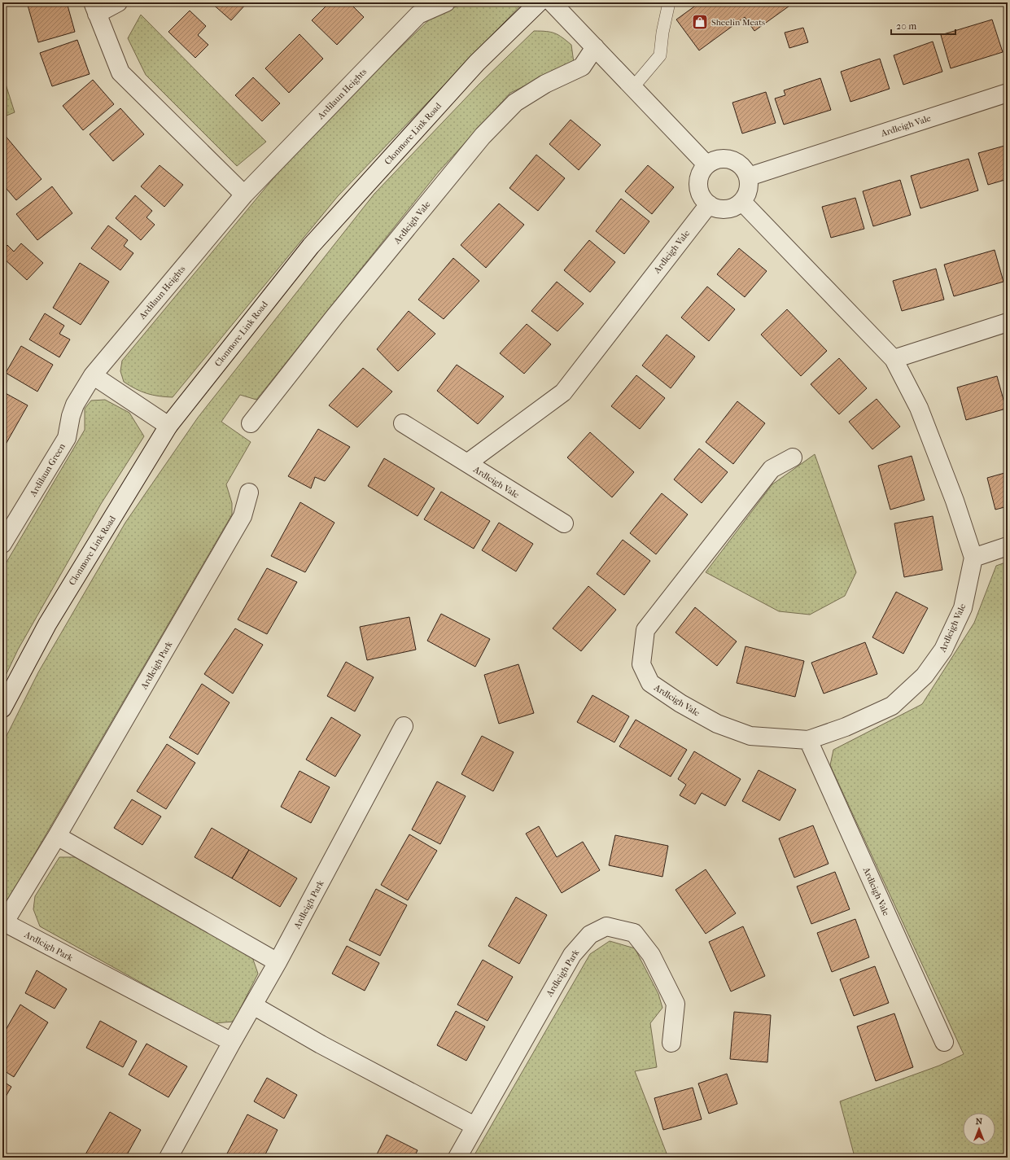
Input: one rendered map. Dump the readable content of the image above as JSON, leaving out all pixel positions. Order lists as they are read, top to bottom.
{
  "streets": {
    "street": [
      "Ardilaun Heights",
      "Ardleigh Vale",
      "Clonmore Link Road",
      "Ardilaun Green",
      "Ardleigh Park"
    ]
  },
  "crossings": [
    ["Ardilaun Heights", "Ardilaun Green"]
  ],
  "places": {
    "shop": ["Sheelin Meats"]
  },
  "scale_bar": "20 m",
  "north": "top"
}
